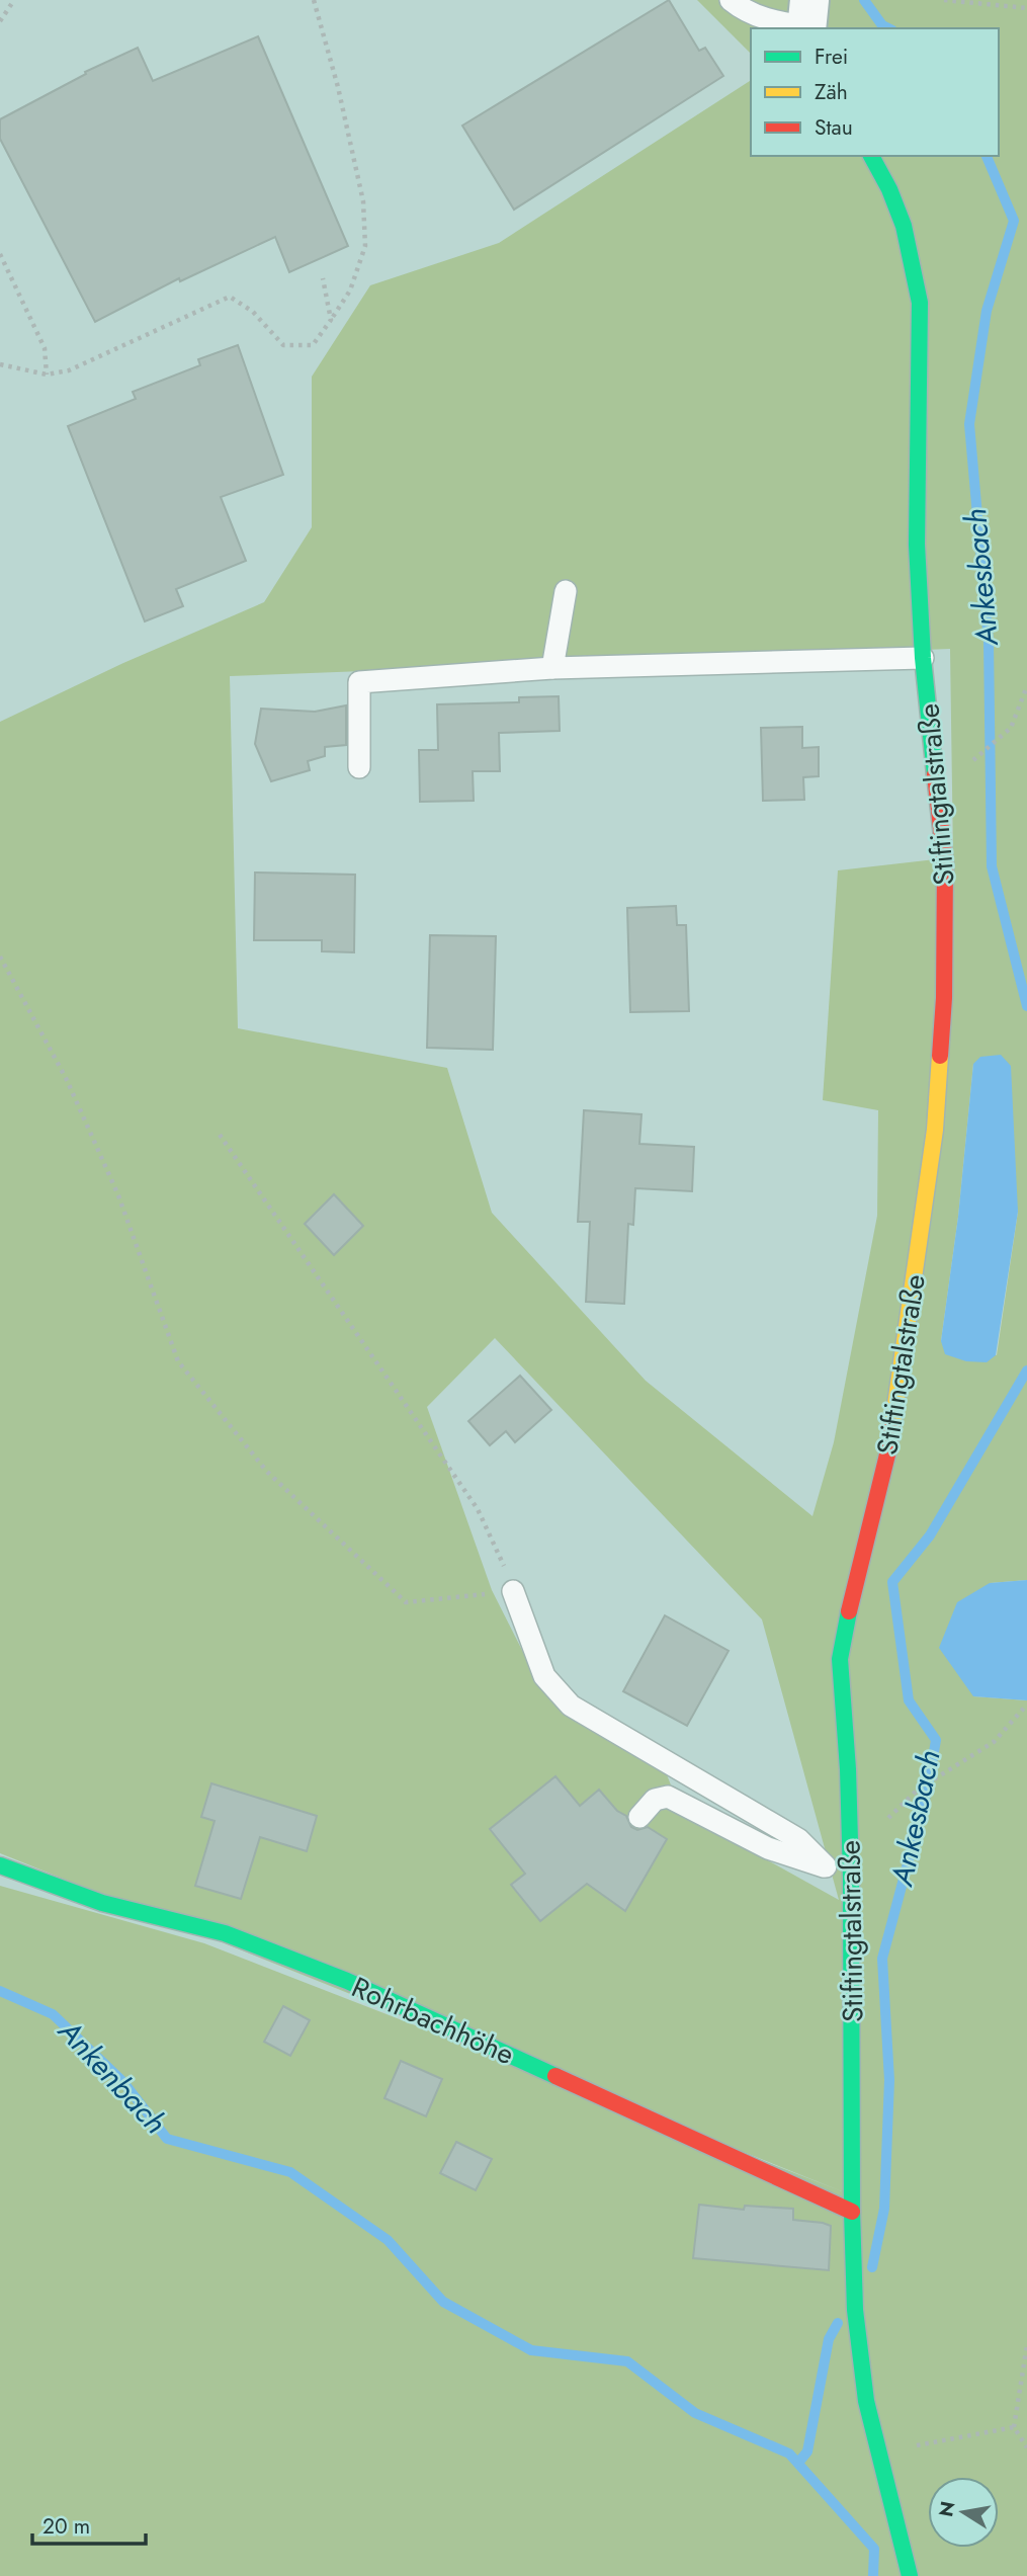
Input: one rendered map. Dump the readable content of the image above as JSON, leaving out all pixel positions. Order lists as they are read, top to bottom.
{
  "streets": {
    "street": ["Stiftingtalstraße", "Rohrbachhöhe"]
  },
  "crossings": [
    ["Stiftingtalstraße", "Rohrbachhöhe"]
  ],
  "water": ["Ankesbach", "Ankenbach"],
  "legend": ["Frei", "Zäh", "Stau"],
  "scale_bar": "20 m",
  "north": "left"
}
